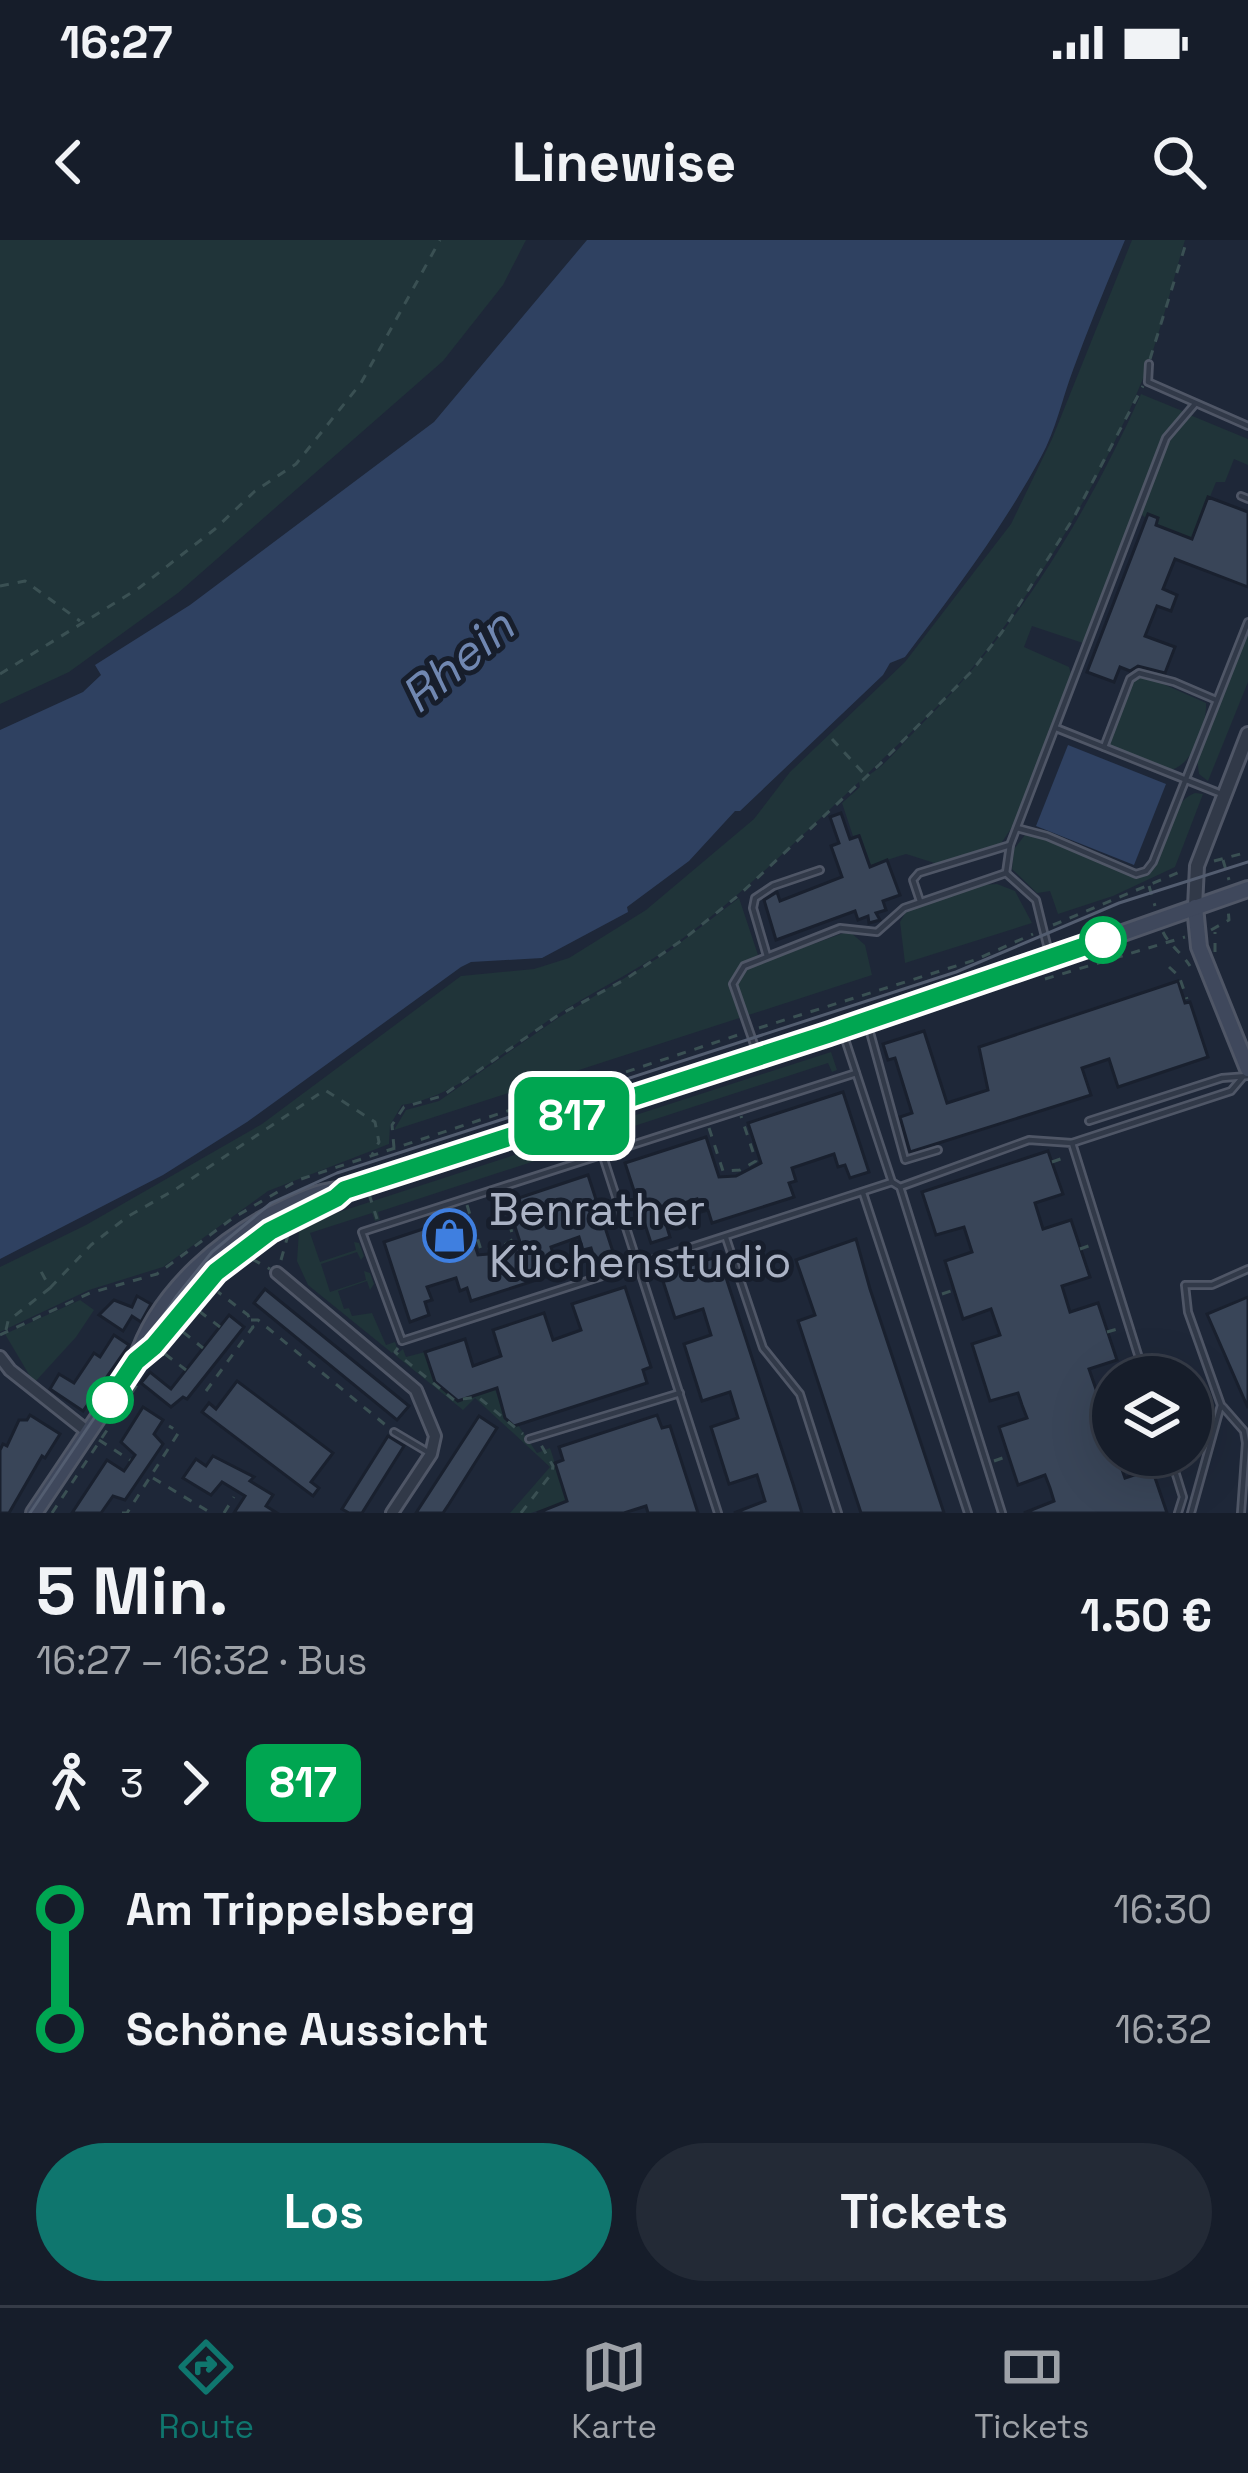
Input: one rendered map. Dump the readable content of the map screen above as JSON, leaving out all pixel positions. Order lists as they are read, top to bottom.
{
  "water": ["Rhein"],
  "places": {
    "shop": ["Benrather Küchenstudio"]
  },
  "lines": ["bus line 817"],
  "page": {
    "status": "16:27",
    "header": "Linewise",
    "on_map": "817",
    "heading": ["5 Min.", "16:27 – 16:32 · Bus", "1.50 €"],
    "legs": ["3", "817"],
    "list": [
      {
        "name": "Am Trippelsberg",
        "value": "16:30"
      },
      {
        "name": "Schöne Aussicht",
        "value": "16:32"
      }
    ],
    "buttons": ["Los", "Tickets"],
    "tabs": ["Route", "Karte", "Tickets"]
  }
}
